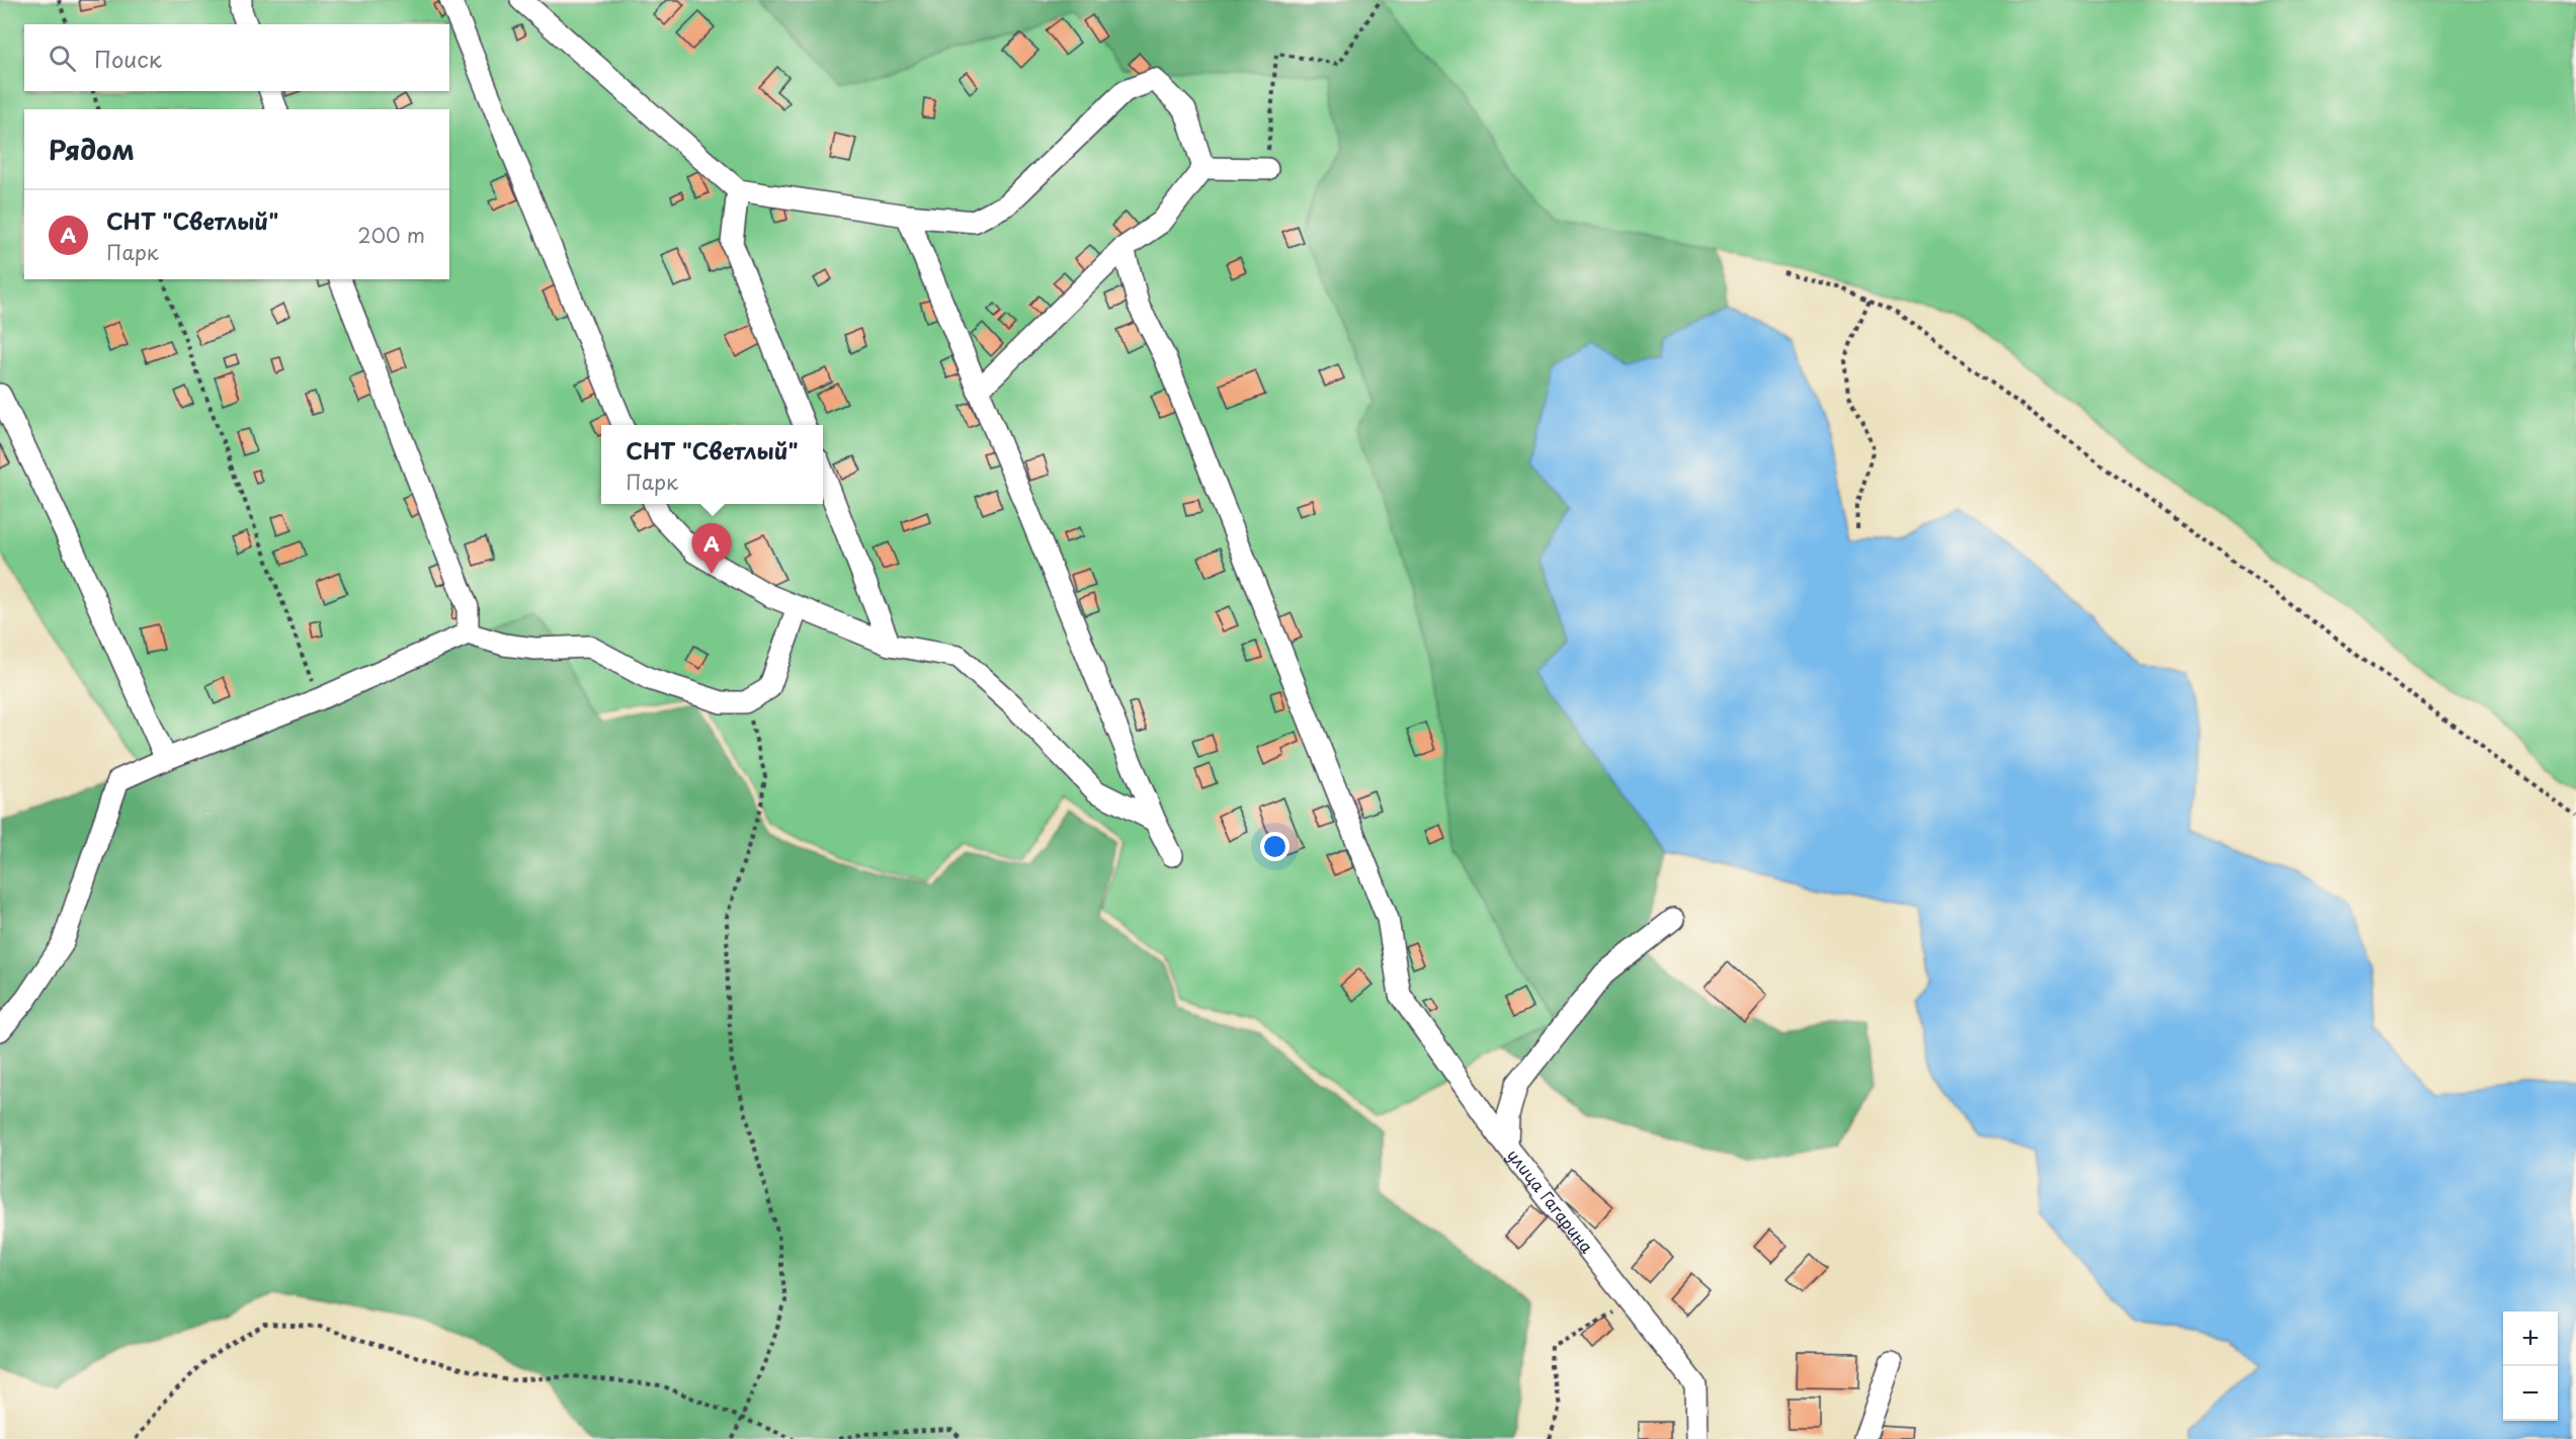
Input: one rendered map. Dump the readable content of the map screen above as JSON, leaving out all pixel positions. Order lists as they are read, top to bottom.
{
  "streets": {
    "street": ["улица Гагарина"]
  },
  "page": {
    "search": "Поиск",
    "heading": "Рядом",
    "list": [
      {
        "mark": "A",
        "name": "СНТ \"Светлый\"",
        "note": "Парк",
        "value": "200 m"
      }
    ],
    "popup": ["СНТ \"Светлый\"", "Парк"],
    "pins": "A",
    "map_buttons": ["+", "−"]
  }
}
